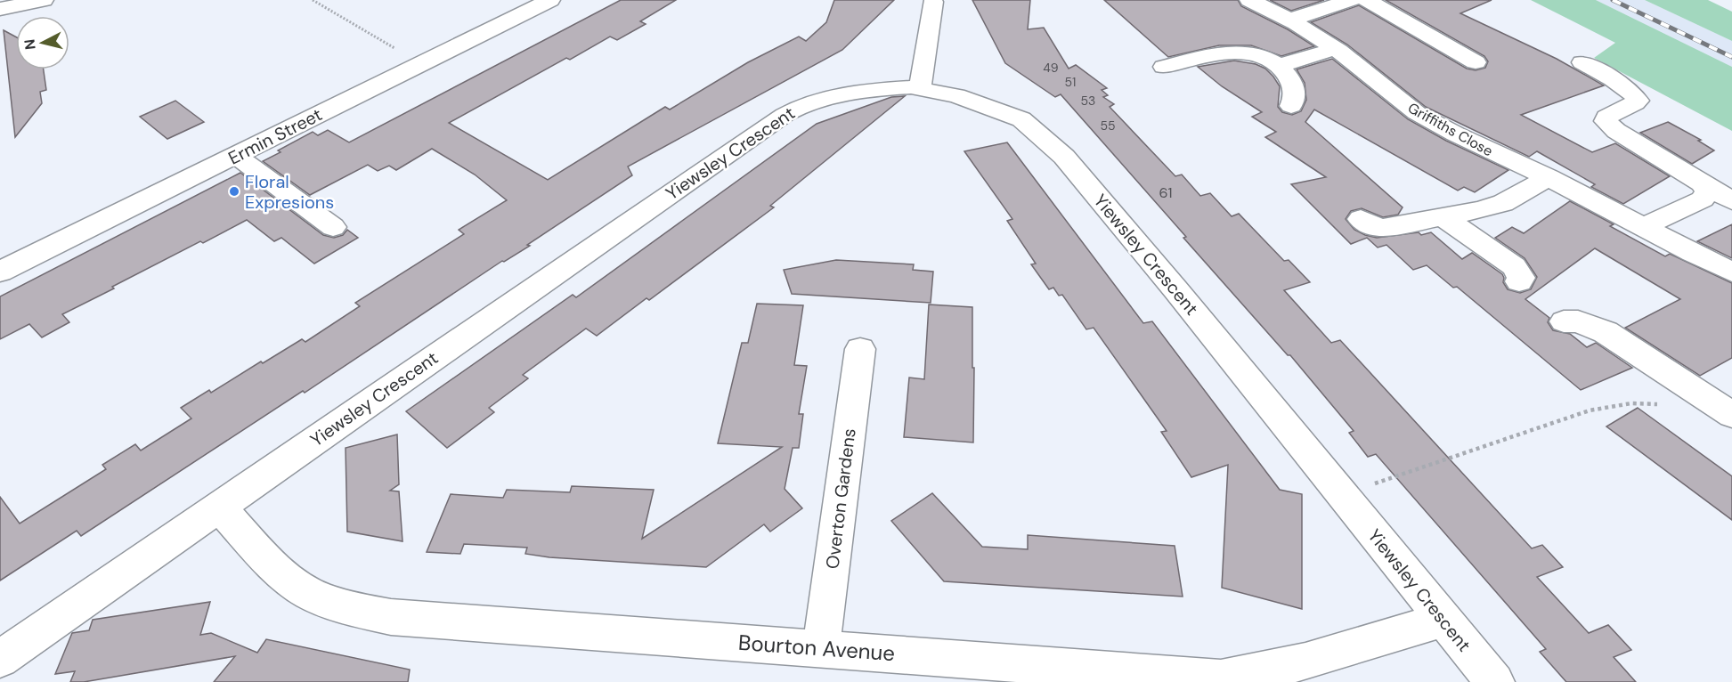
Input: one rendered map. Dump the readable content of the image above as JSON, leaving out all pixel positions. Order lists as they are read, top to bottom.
{
  "streets": {
    "street": [
      "Griffiths Close",
      "Ermin Street",
      "Yiewsley Crescent",
      "Overton Gardens",
      "Bourton Avenue"
    ]
  },
  "crossings": [
    ["Yiewsley Crescent", "Bourton Avenue"],
    ["Overton Gardens", "Bourton Avenue"]
  ],
  "places": ["Floral Expresions"],
  "house_numbers": [
    "49",
    "51",
    "53",
    "55",
    "61"
  ],
  "north": "left"
}
